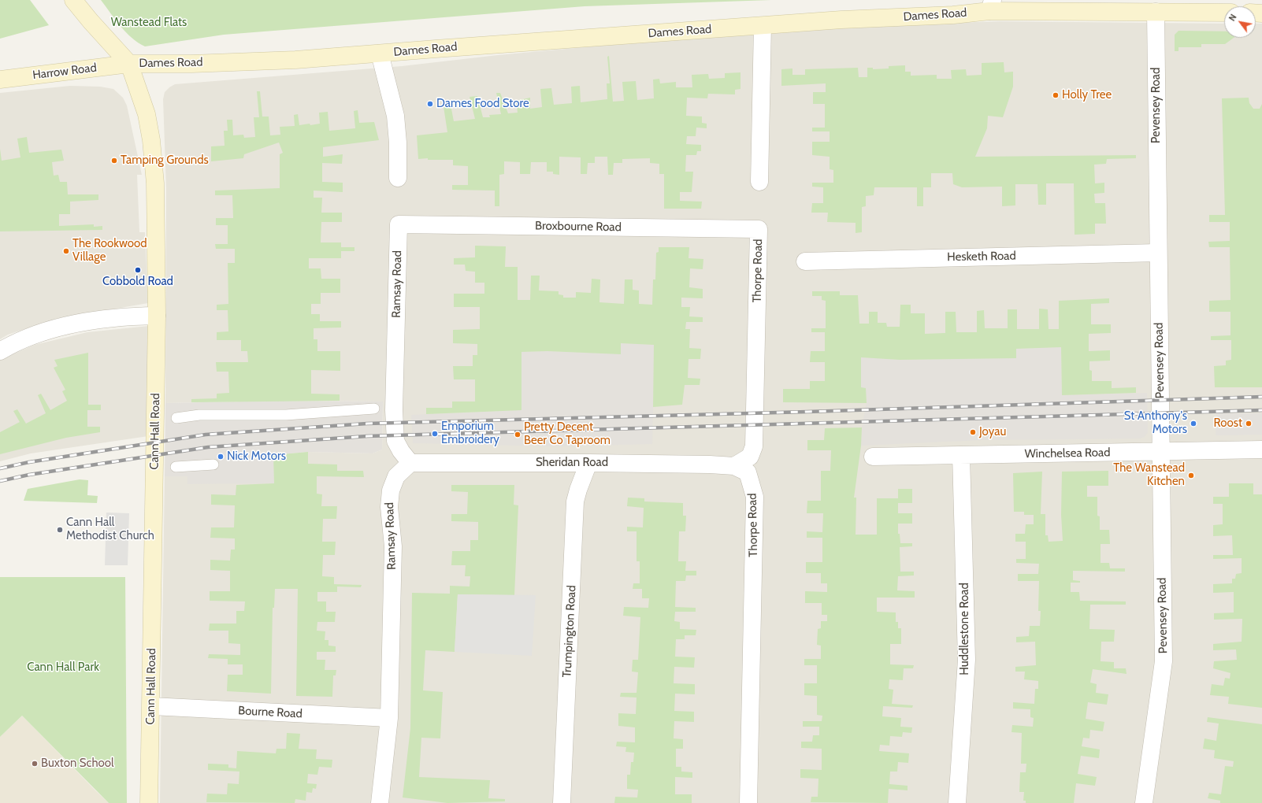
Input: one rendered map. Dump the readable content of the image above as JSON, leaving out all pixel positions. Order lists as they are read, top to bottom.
{
  "streets": {
    "main road": ["Dames Road", "Harrow Road", "Cann Hall Road"],
    "street": [
      "Pevensey Road",
      "Broxbourne Road",
      "Hesketh Road",
      "Thorpe Road",
      "Ramsay Road",
      "Winchelsea Road",
      "Sheridan Road",
      "Huddlestone Road",
      "Trumpington Road",
      "Bourne Road"
    ]
  },
  "crossings": [
    ["Dames Road", "Harrow Road"],
    ["Dames Road", "Pevensey Road"],
    ["Dames Road", "Cann Hall Road"],
    ["Harrow Road", "Cann Hall Road"],
    ["Pevensey Road", "Hesketh Road"],
    ["Pevensey Road", "Winchelsea Road"],
    ["Broxbourne Road", "Thorpe Road"],
    ["Broxbourne Road", "Ramsay Road"],
    ["Thorpe Road", "Sheridan Road"],
    ["Ramsay Road", "Sheridan Road"],
    ["Ramsay Road", "Bourne Road"],
    ["Cann Hall Road", "Bourne Road"],
    ["Winchelsea Road", "Huddlestone Road"],
    ["Sheridan Road", "Trumpington Road"]
  ],
  "parks": ["Wanstead Flats", "Cann Hall Park"],
  "places": [
    "Holly Tree",
    "Dames Food Store",
    "Tamping Grounds",
    "The Rookwood Village",
    "Cobbold Road",
    "St Anthony's Motors",
    "Roost",
    "Joyau",
    "Emporium Embroidery",
    "Pretty Decent Beer Co Taproom",
    "Nick Motors",
    "The Wanstead Kitchen",
    "Cann Hall Methodist Church",
    "Buxton School"
  ],
  "north": "top left"
}
